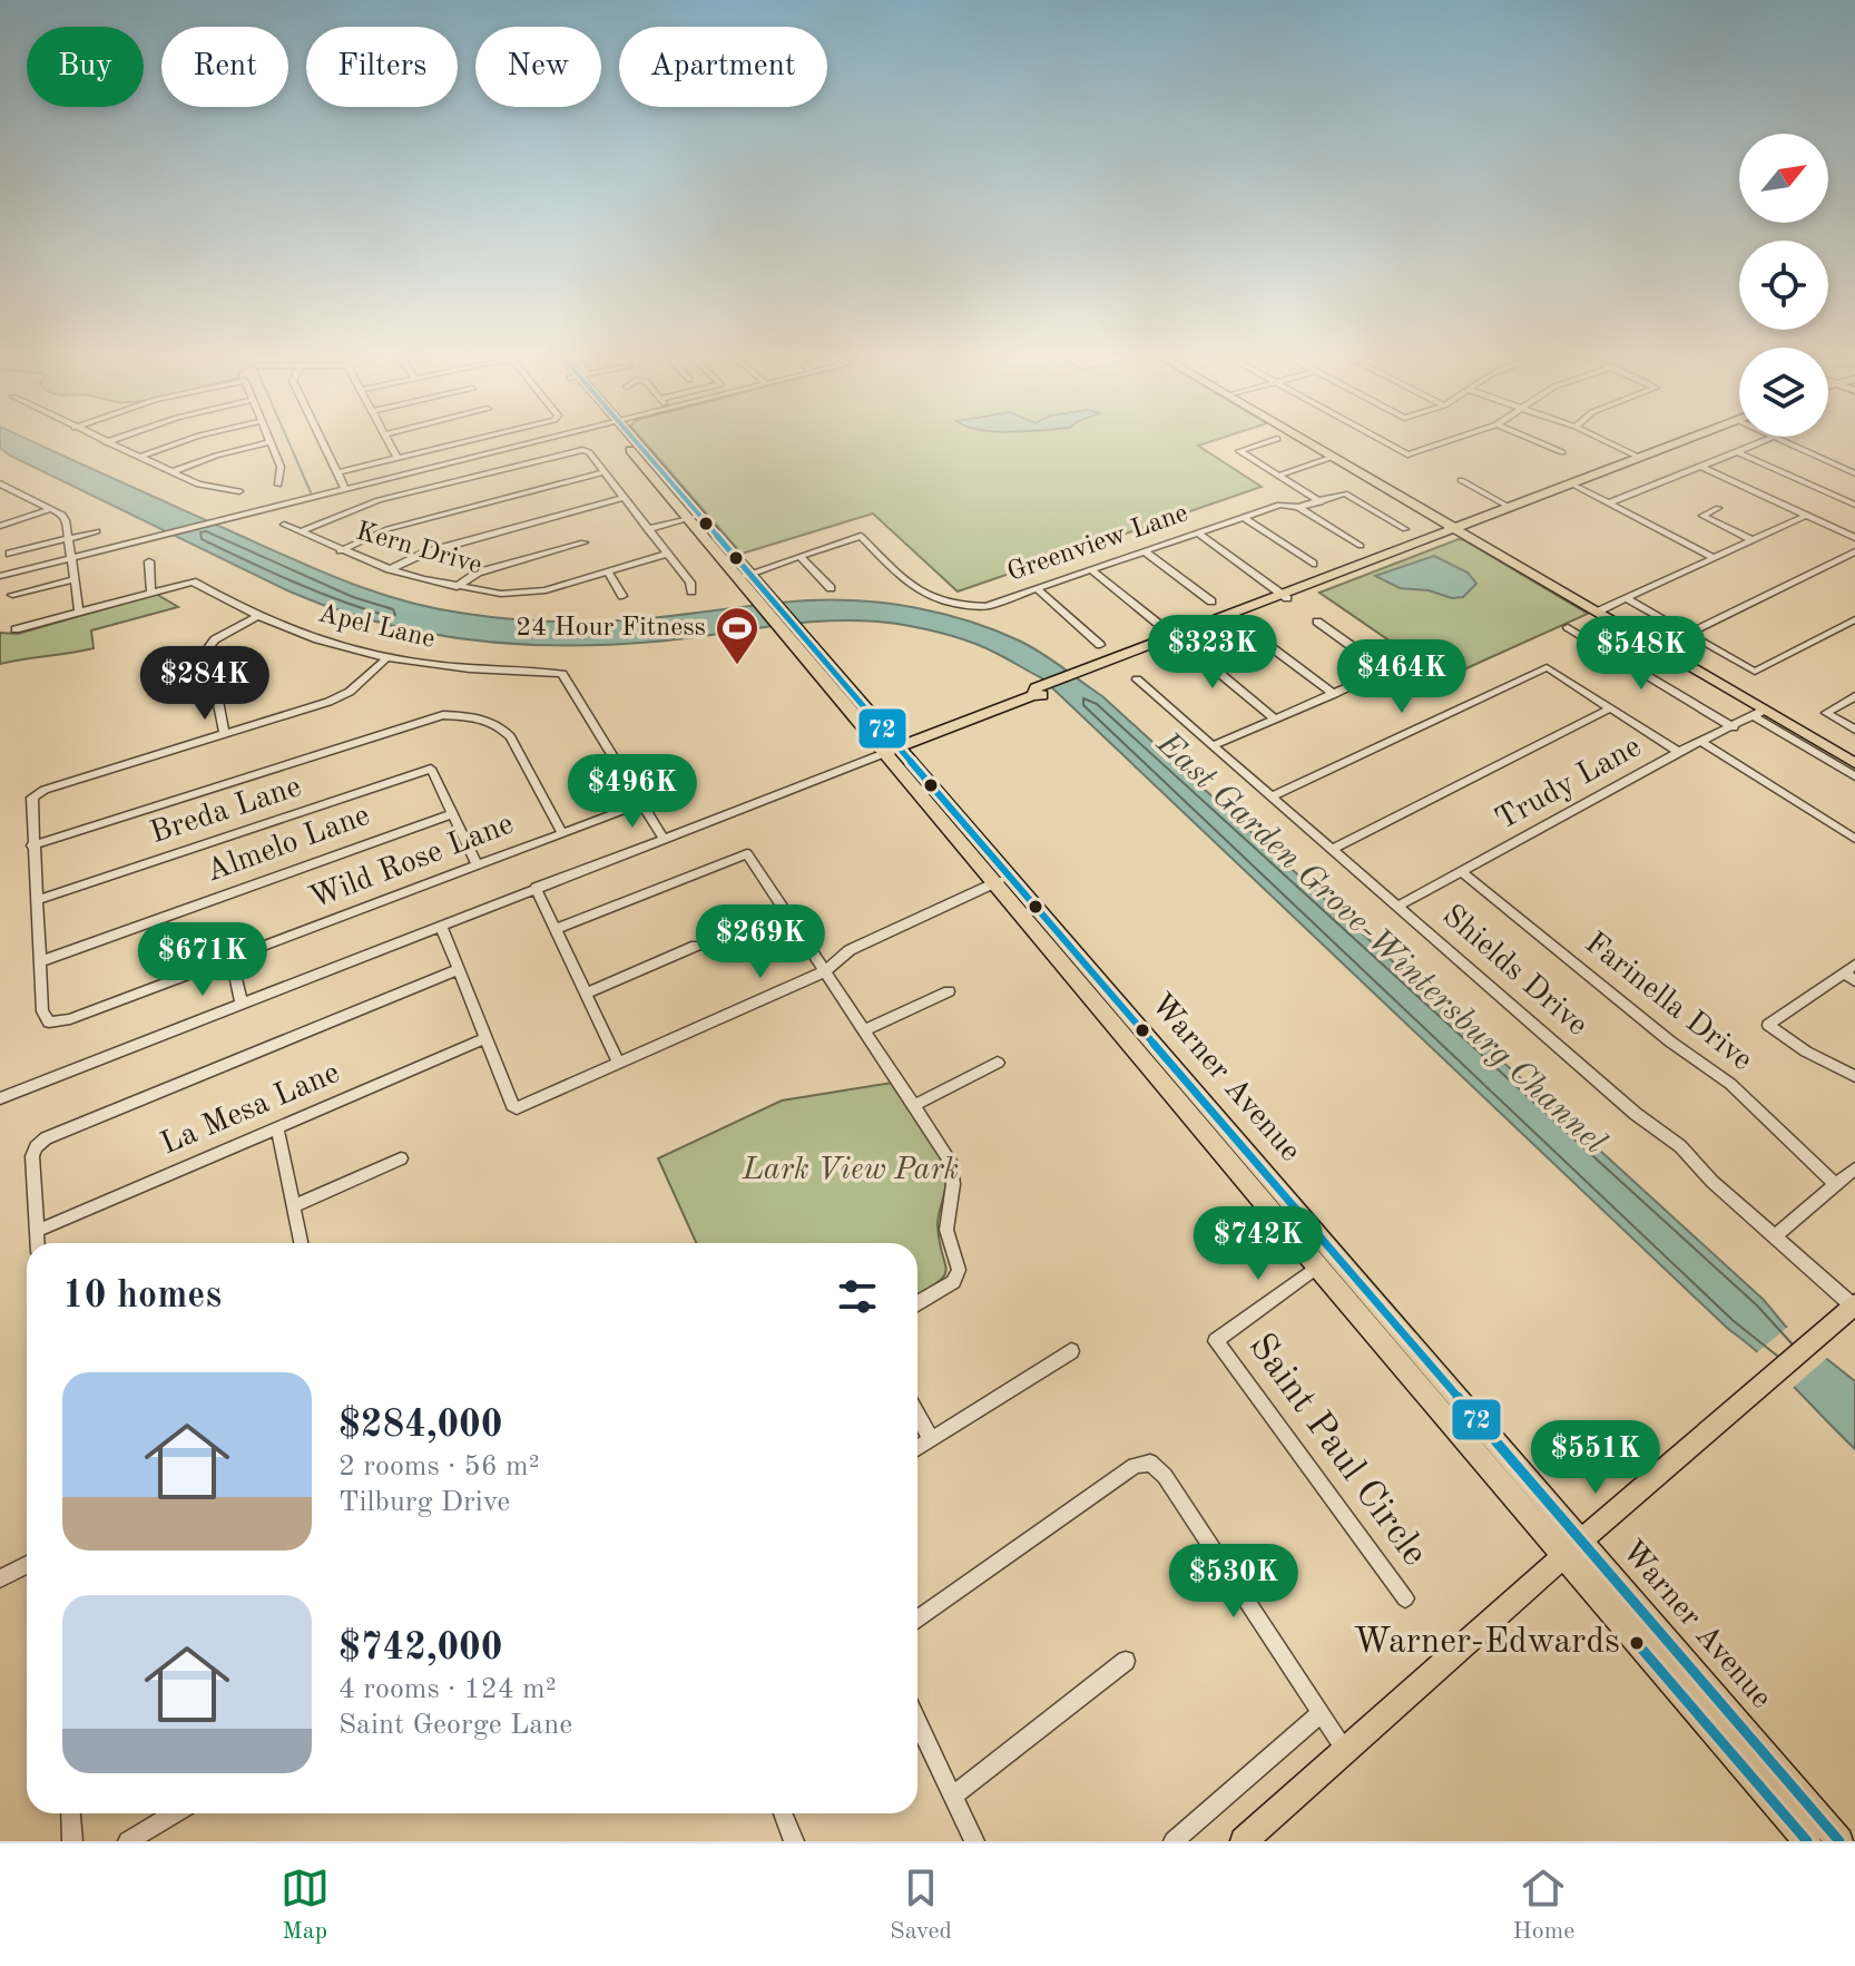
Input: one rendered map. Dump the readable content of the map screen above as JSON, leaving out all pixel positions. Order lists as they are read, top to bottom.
{
  "streets": {
    "main road": ["Warner Avenue"],
    "street": [
      "Greenview Lane",
      "Kern Drive",
      "Apel Lane",
      "Trudy Lane",
      "Breda Lane",
      "Almelo Lane",
      "Wild Rose Lane",
      "Shields Drive",
      "Farinella Drive",
      "La Mesa Lane",
      "Saint Paul Circle"
    ]
  },
  "crossings": [
    ["Apel Lane", "Wild Rose Lane"],
    ["Trudy Lane", "Shields Drive"],
    ["Trudy Lane", "Farinella Drive"],
    ["Breda Lane", "Almelo Lane"],
    ["Almelo Lane", "Wild Rose Lane"],
    ["Warner Avenue", "Saint Paul Circle"]
  ],
  "water": ["East Garden Grove-Wintersburg Channel"],
  "parks": ["Lark View Park"],
  "places": {
    "sports": ["24 Hour Fitness"],
    "other": ["Warner-Edwards"]
  },
  "lines": ["transit line 72"],
  "north": "top right",
  "page": {
    "chip": [
      "Buy",
      "Rent",
      "Filters",
      "New",
      "Apartment"
    ],
    "price": [
      "$323K",
      "$548K",
      "$464K",
      "$284K",
      "$496K",
      "$269K",
      "$671K",
      "$742K",
      "$551K",
      "$530K"
    ],
    "heading": "10 homes",
    "list": [
      {
        "name": "$284,000",
        "note": "2 rooms · 56 m² · Tilburg Drive"
      },
      {
        "name": "$742,000",
        "note": "4 rooms · 124 m² · Saint George Lane"
      }
    ],
    "tabs": ["Map", "Saved", "Home"]
  }
}
